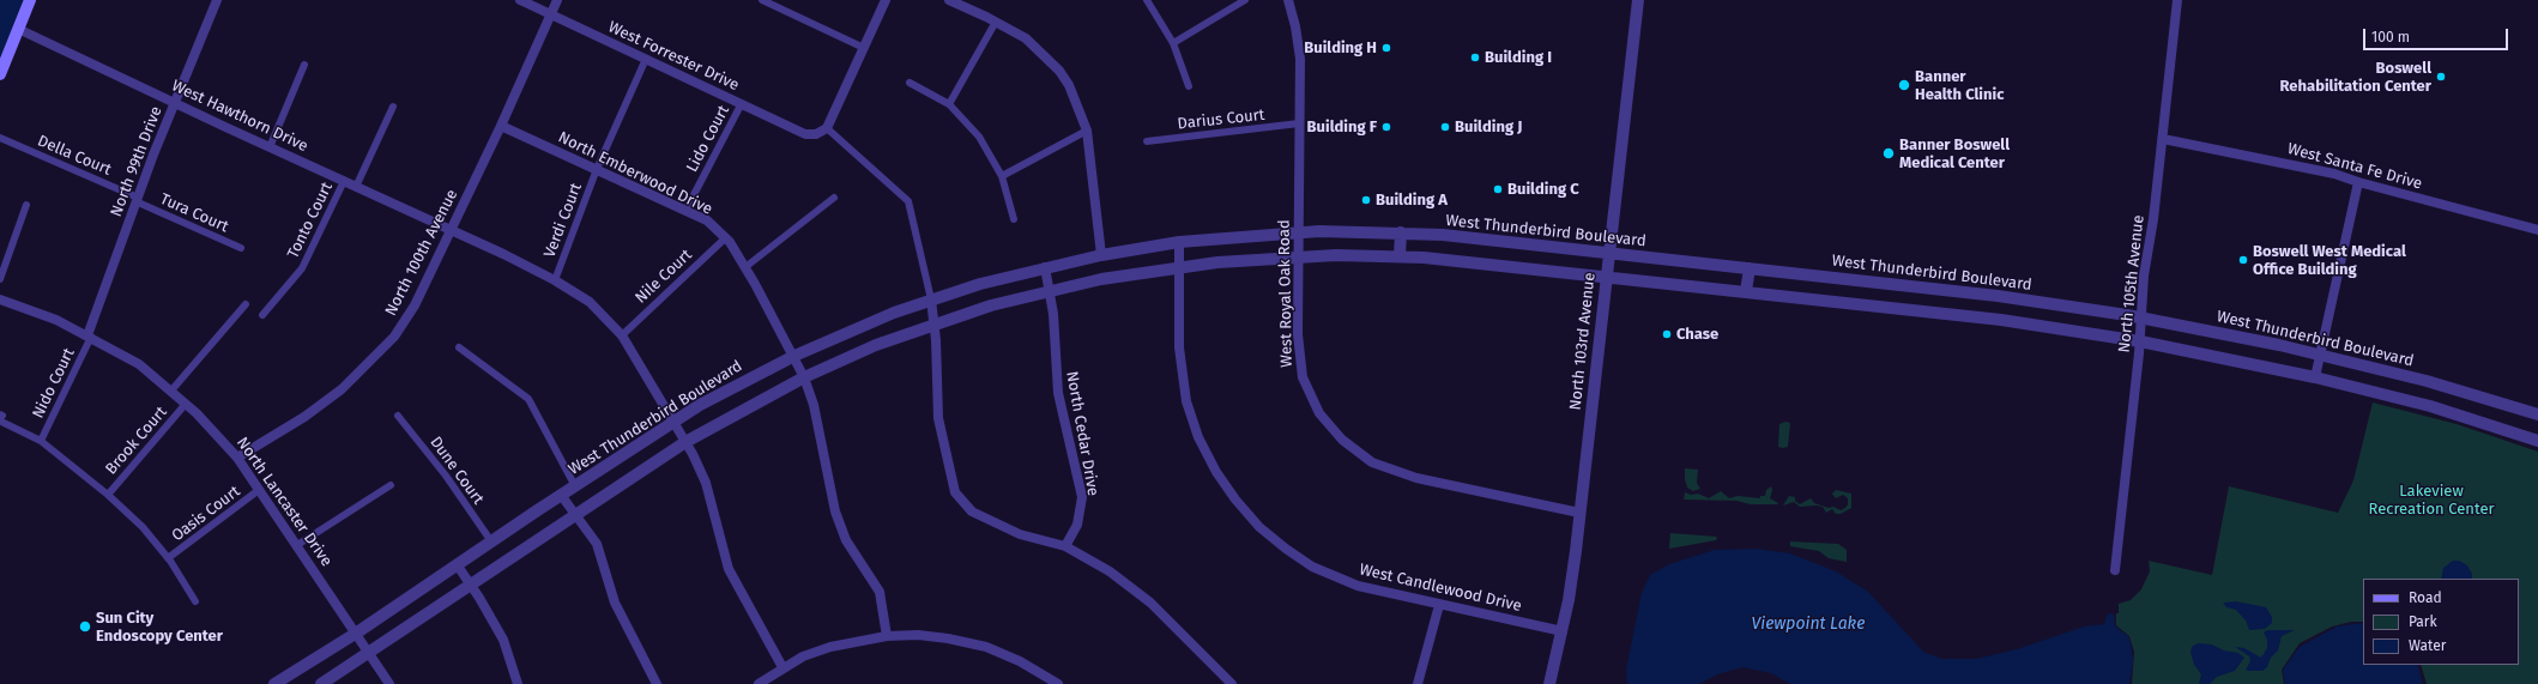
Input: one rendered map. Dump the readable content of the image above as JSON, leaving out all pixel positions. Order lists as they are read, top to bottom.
{
  "streets": {
    "street": [
      "West Forrester Drive",
      "West Hawthorn Drive",
      "Darius Court",
      "Lido Court",
      "Della Court",
      "North 99th Drive",
      "West Santa Fe Drive",
      "North Emberwood Drive",
      "Tura Court",
      "Tonto Court",
      "Verdi Court",
      "West Thunderbird Boulevard",
      "North 100th Avenue",
      "Nile Court",
      "North 105th Avenue",
      "West Royal Oak Road",
      "North 103rd Avenue",
      "Nido Court",
      "North Cedar Drive",
      "Brook Court",
      "Dune Court",
      "North Lancaster Drive",
      "Oasis Court",
      "West Candlewood Drive"
    ]
  },
  "crossings": [
    ["West Forrester Drive", "Lido Court"],
    ["West Forrester Drive", "Verdi Court"],
    ["West Forrester Drive", "North 100th Avenue"],
    ["West Hawthorn Drive", "North 99th Drive"],
    ["West Hawthorn Drive", "Tonto Court"],
    ["West Hawthorn Drive", "Verdi Court"],
    ["West Hawthorn Drive", "West Thunderbird Boulevard"],
    ["West Hawthorn Drive", "North 100th Avenue"],
    ["West Hawthorn Drive", "Nile Court"],
    ["Darius Court", "West Royal Oak Road"],
    ["Lido Court", "North Emberwood Drive"],
    ["Della Court", "North 99th Drive"],
    ["Della Court", "Tura Court"],
    ["North 99th Drive", "Tura Court"],
    ["North 99th Drive", "Nido Court"],
    ["North 99th Drive", "North Lancaster Drive"],
    ["West Santa Fe Drive", "North 105th Avenue"],
    ["North Emberwood Drive", "Verdi Court"],
    ["North Emberwood Drive", "West Thunderbird Boulevard"],
    ["North Emberwood Drive", "North 100th Avenue"],
    ["North Emberwood Drive", "Nile Court"],
    ["West Thunderbird Boulevard", "North 105th Avenue"],
    ["West Thunderbird Boulevard", "West Royal Oak Road"],
    ["West Thunderbird Boulevard", "North 103rd Avenue"],
    ["West Thunderbird Boulevard", "North Cedar Drive"],
    ["West Thunderbird Boulevard", "Dune Court"],
    ["West Thunderbird Boulevard", "North Lancaster Drive"],
    ["West Thunderbird Boulevard", "West Candlewood Drive"],
    ["North 100th Avenue", "North Lancaster Drive"],
    ["West Royal Oak Road", "North 103rd Avenue"],
    ["North 103rd Avenue", "West Candlewood Drive"],
    ["Nido Court", "North Lancaster Drive"],
    ["Brook Court", "North Lancaster Drive"],
    ["North Lancaster Drive", "Oasis Court"]
  ],
  "water": ["Viewpoint Lake"],
  "parks": ["Lakeview Recreation Center"],
  "places": [
    "Building H",
    "Building I",
    "Boswell Rehabilitation Center",
    "Banner Health Clinic",
    "Building F",
    "Building J",
    "Banner Boswell Medical Center",
    "Building C",
    "Building A",
    "Boswell West Medical Office Building",
    "Chase",
    "Sun City Endoscopy Center"
  ],
  "legend": ["Road", "Park", "Water"],
  "scale_bar": "100 m"
}
